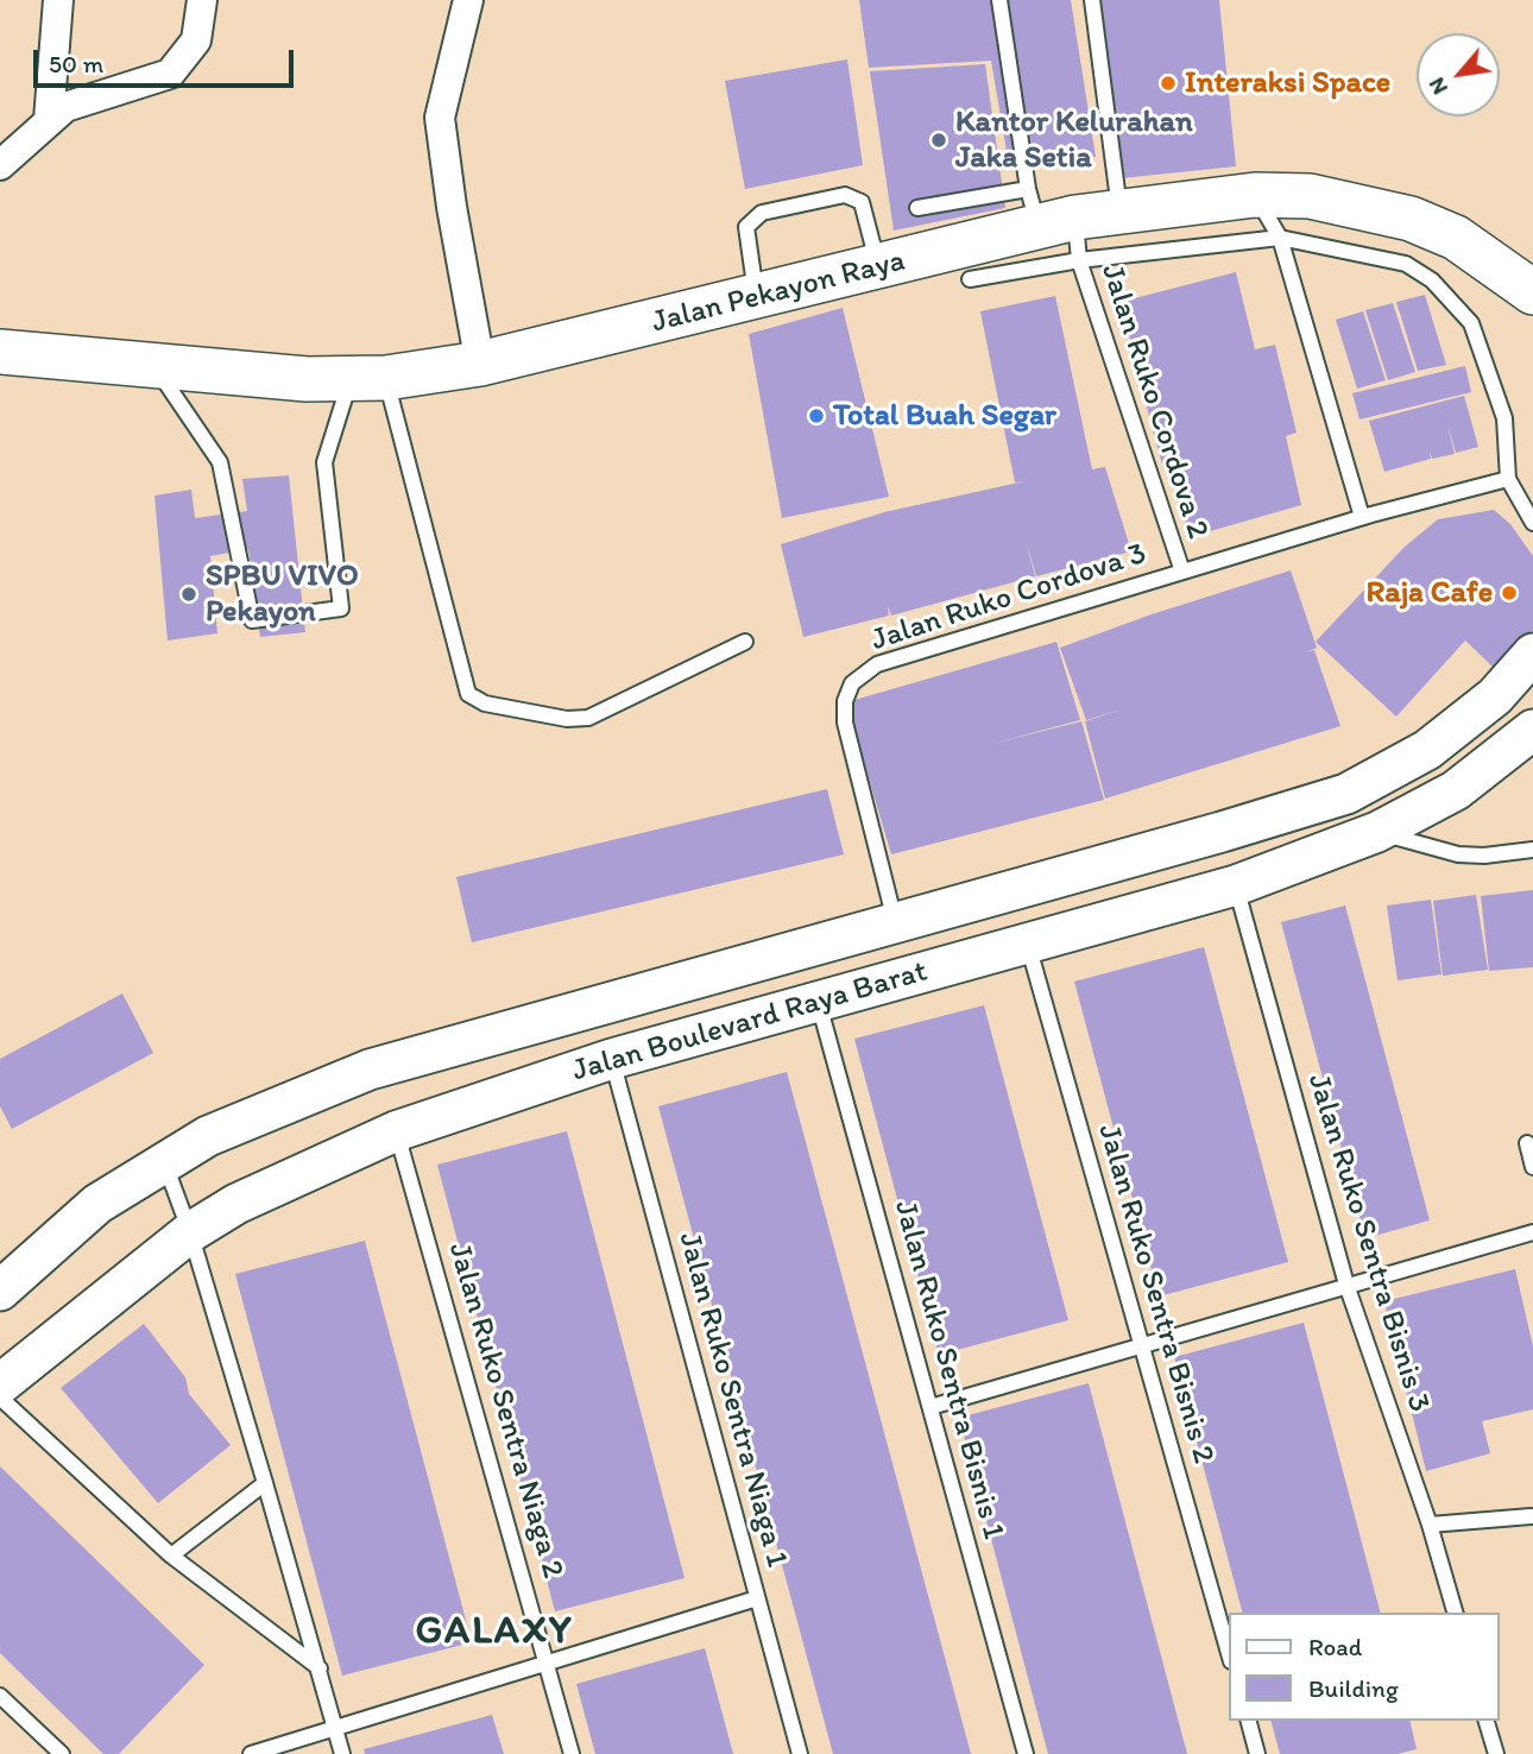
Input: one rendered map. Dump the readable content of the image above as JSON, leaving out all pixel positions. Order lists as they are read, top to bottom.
{
  "streets": {
    "main road": ["Jalan Pekayon Raya", "Jalan Boulevard Raya Barat"],
    "lane": [
      "Jalan Ruko Cordova 2",
      "Jalan Ruko Cordova 3",
      "Jalan Ruko Sentra Bisnis 3",
      "Jalan Ruko Sentra Bisnis 2",
      "Jalan Ruko Sentra Bisnis 1",
      "Jalan Ruko Sentra Niaga 1",
      "Jalan Ruko Sentra Niaga 2"
    ]
  },
  "crossings": [
    ["Jalan Ruko Cordova 2", "Jalan Ruko Cordova 3"],
    ["Jalan Ruko Cordova 3", "Jalan Boulevard Raya Barat"],
    ["Jalan Boulevard Raya Barat", "Jalan Ruko Sentra Bisnis 3"],
    ["Jalan Boulevard Raya Barat", "Jalan Ruko Sentra Bisnis 2"],
    ["Jalan Boulevard Raya Barat", "Jalan Ruko Sentra Bisnis 1"],
    ["Jalan Boulevard Raya Barat", "Jalan Ruko Sentra Niaga 1"],
    ["Jalan Boulevard Raya Barat", "Jalan Ruko Sentra Niaga 2"]
  ],
  "districts": ["GALAXY"],
  "places": [
    "Interaksi Space",
    "Kantor Kelurahan Jaka Setia",
    "Total Buah Segar",
    "Raja Cafe",
    "SPBU VIVO Pekayon"
  ],
  "legend": ["Road", "Building"],
  "scale_bar": "50 m",
  "north": "bottom left"
}
